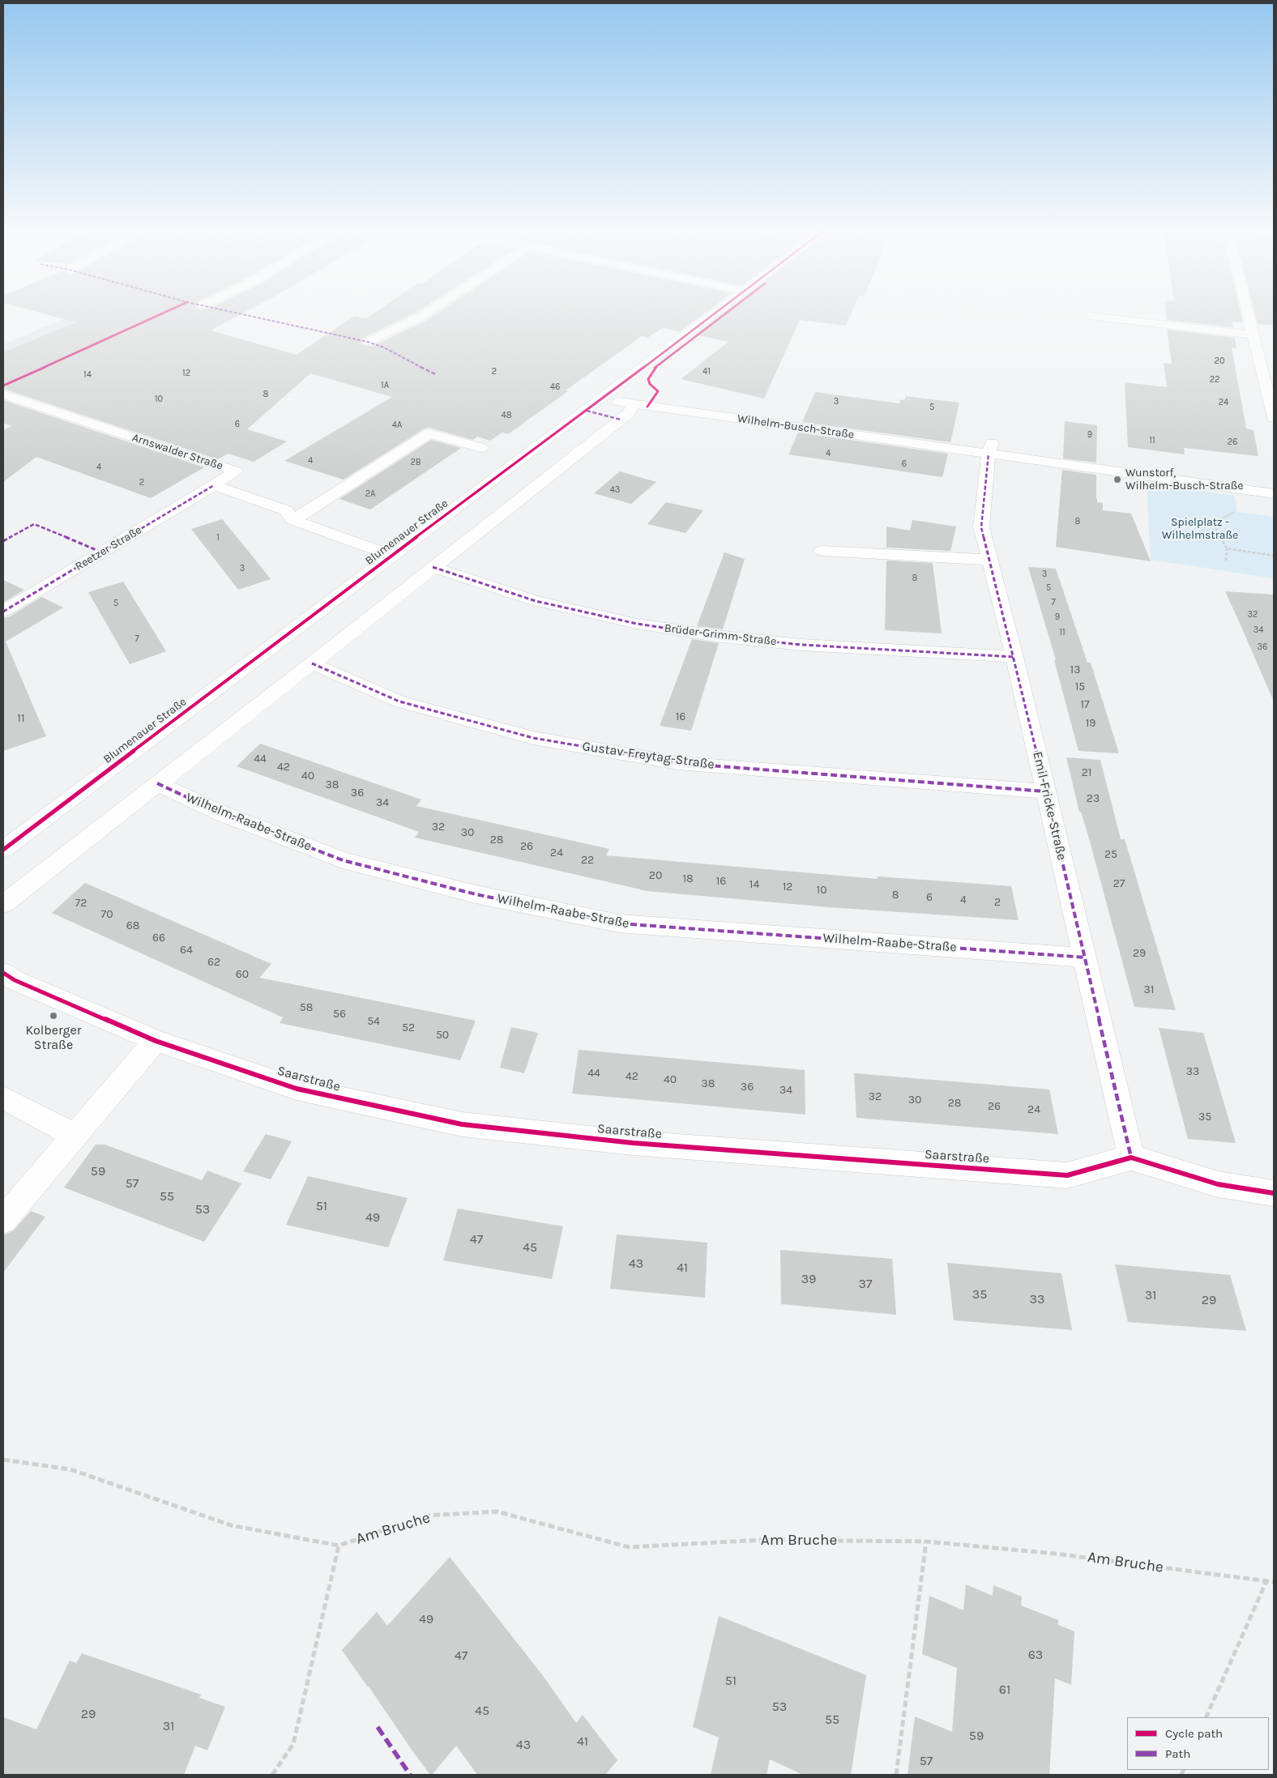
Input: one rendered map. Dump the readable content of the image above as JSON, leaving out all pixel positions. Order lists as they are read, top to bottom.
{
  "streets": {
    "street": [
      "Wilhelm-Busch-Straße",
      "Arnswalder Straße",
      "Blumenauer Straße",
      "Reetzer Straße",
      "Brüder-Grimm-Straße",
      "Gustav-Freytag-Straße",
      "Emil-Fricke-Straße",
      "Wilhelm-Raabe-Straße",
      "Saarstraße"
    ],
    "path": ["Am Bruche"]
  },
  "crossings": [
    ["Wilhelm-Busch-Straße", "Blumenauer Straße"],
    ["Wilhelm-Busch-Straße", "Emil-Fricke-Straße"],
    ["Arnswalder Straße", "Blumenauer Straße"],
    ["Arnswalder Straße", "Reetzer Straße"],
    ["Brüder-Grimm-Straße", "Emil-Fricke-Straße"],
    ["Gustav-Freytag-Straße", "Emil-Fricke-Straße"],
    ["Emil-Fricke-Straße", "Wilhelm-Raabe-Straße"],
    ["Emil-Fricke-Straße", "Saarstraße"]
  ],
  "parks": ["Spielplatz - Wilhelmstraße"],
  "places": ["Wunstorf, Wilhelm-Busch-Straße", "Kolberger Straße"],
  "house_numbers": [
    "20",
    "2",
    "41",
    "12",
    "14",
    "22",
    "1A",
    "46",
    "8",
    "10",
    "3",
    "24",
    "5",
    "48",
    "6",
    "4A",
    "9",
    "11",
    "26",
    "4",
    "4",
    "2B",
    "6",
    "4",
    "2",
    "43",
    "2A",
    "8",
    "1",
    "3",
    "3",
    "8",
    "5",
    "7",
    "5",
    "32",
    "9",
    "34",
    "11",
    "7",
    "36",
    "13",
    "15",
    "17",
    "16",
    "11",
    "19",
    "44",
    "42",
    "21",
    "40",
    "38",
    "36",
    "23",
    "34",
    "32",
    "30",
    "28",
    "26",
    "24",
    "25",
    "22",
    "20",
    "18",
    "16",
    "27",
    "14",
    "12",
    "10",
    "8",
    "6",
    "4",
    "2",
    "72",
    "70",
    "68",
    "66",
    "64",
    "29",
    "62",
    "60",
    "31",
    "58",
    "56",
    "54",
    "52",
    "50",
    "33",
    "44",
    "42",
    "40",
    "38",
    "36",
    "34",
    "32",
    "30",
    "28",
    "26",
    "24",
    "35",
    "59",
    "57",
    "55",
    "51",
    "53",
    "49",
    "47",
    "45",
    "43",
    "41",
    "39",
    "37",
    "35",
    "31",
    "33",
    "29",
    "49",
    "63",
    "47",
    "51",
    "61",
    "53",
    "45",
    "29",
    "55",
    "31",
    "59",
    "41",
    "43",
    "57"
  ],
  "legend": ["Cycle path", "Path"]
}
